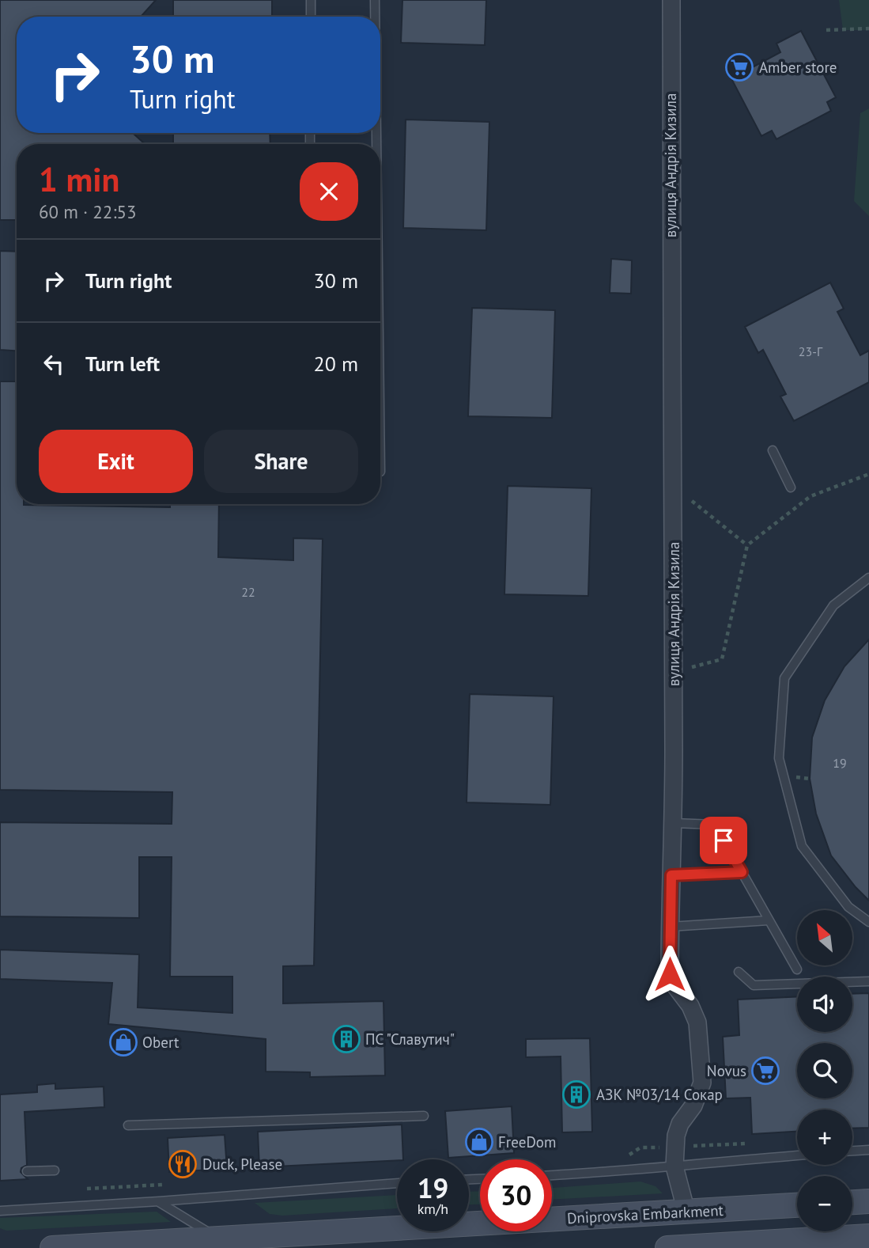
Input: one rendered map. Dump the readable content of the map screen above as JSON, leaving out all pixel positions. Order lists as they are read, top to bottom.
{
  "streets": {
    "main road": ["Dniprovska Embarkment"],
    "street": ["вулиця Андрія Кизила"]
  },
  "crossings": [
    ["вулиця Андрія Кизила", "Dniprovska Embarkment"]
  ],
  "places": {
    "supermarket": ["Amber store", "Novus"],
    "building": ["ПС \"Славутич\"", "АЗК №03/14 Сокар"],
    "shop": ["Obert", "FreeDom"],
    "restaurant": ["Duck, Please"]
  },
  "house_numbers": ["23-Г", "22", "19"],
  "north": "top left",
  "page": {
    "turn": ["30 m", "Turn right"],
    "heading": ["1 min", "60 m · 22:53"],
    "list": [
      {
        "name": "Turn right",
        "value": "30 m"
      },
      {
        "name": "Turn left",
        "value": "20 m"
      }
    ],
    "buttons": ["Exit", "Share"],
    "map_buttons": ["+", "−"],
    "speed": "19 km/h",
    "limit": "30"
  }
}
